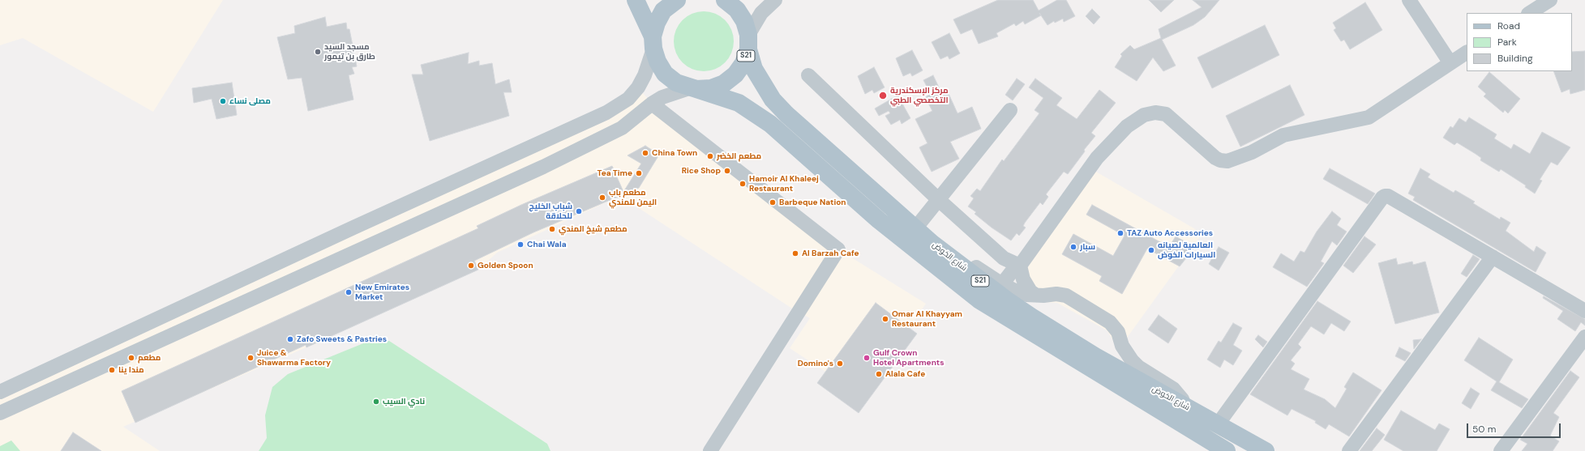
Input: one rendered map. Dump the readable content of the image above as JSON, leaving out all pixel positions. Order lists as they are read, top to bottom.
{
  "streets": {
    "main road": ["S21", "شارع الخوض"]
  },
  "crossings": [
    ["S21", "شارع الخوض"]
  ],
  "places": [
    "مسجد السيد طارق بن تيمور",
    "مركز الإسكندرية التخصصي الطبي",
    "مصلى نساء",
    "China Town",
    "مطعم الخضر",
    "Rice Shop",
    "Tea Time",
    "Hamoir Al Khaleej Restaurant",
    "مطعم باب اليمن للمندي",
    "Barbeque Nation",
    "شباب الخليج للحلاقة",
    "مطعم شيخ المندي",
    "TAZ Auto Accessories",
    "Chai Wala",
    "سبار",
    "العالمية لصيانه السيارات الخوض",
    "Al Barzah Cafe",
    "Golden Spoon",
    "New Emirates Market",
    "Omar Al Khayyam Restaurant",
    "Zafo Sweets & Pastries",
    "مطعم",
    "Juice & Shawarma Factory",
    "Gulf Crown Hotel Apartments",
    "Domino's",
    "مندا ينا",
    "Alala Cafe",
    "نادي السيب"
  ],
  "legend": ["Road", "Park", "Building"],
  "scale_bar": "50 m"
}
